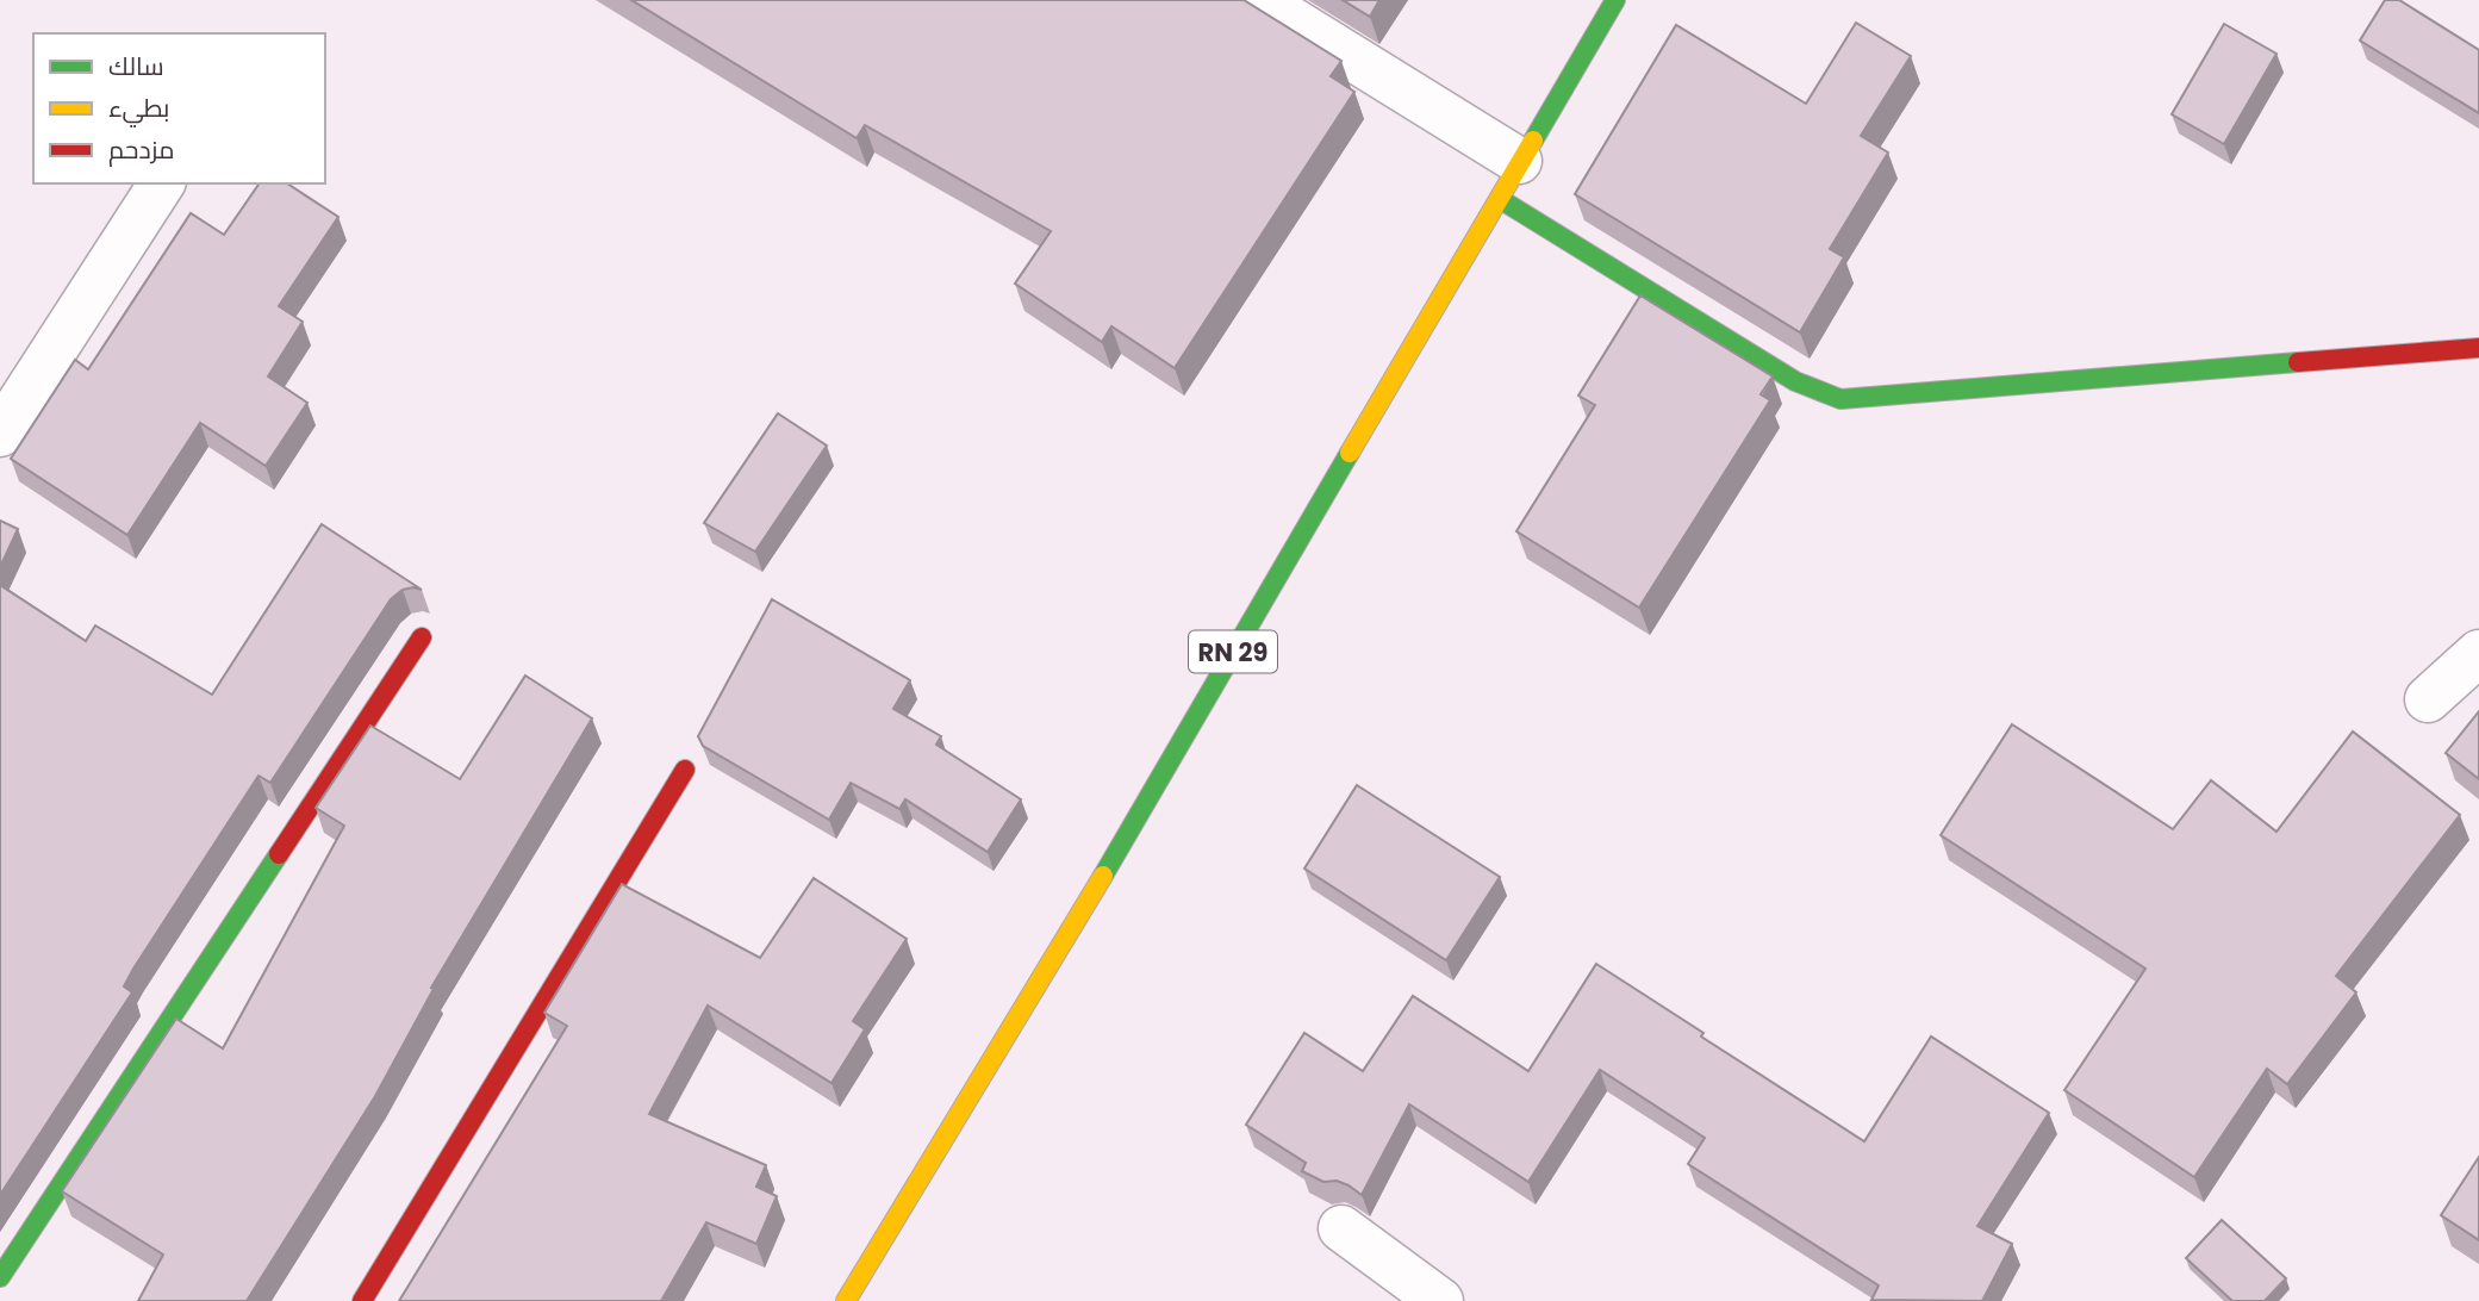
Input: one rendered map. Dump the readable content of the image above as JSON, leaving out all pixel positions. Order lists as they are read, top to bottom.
{
  "streets": {
    "street": ["RN 29"]
  },
  "legend": ["سالك", "بطيء", "مزدحم"]
}
